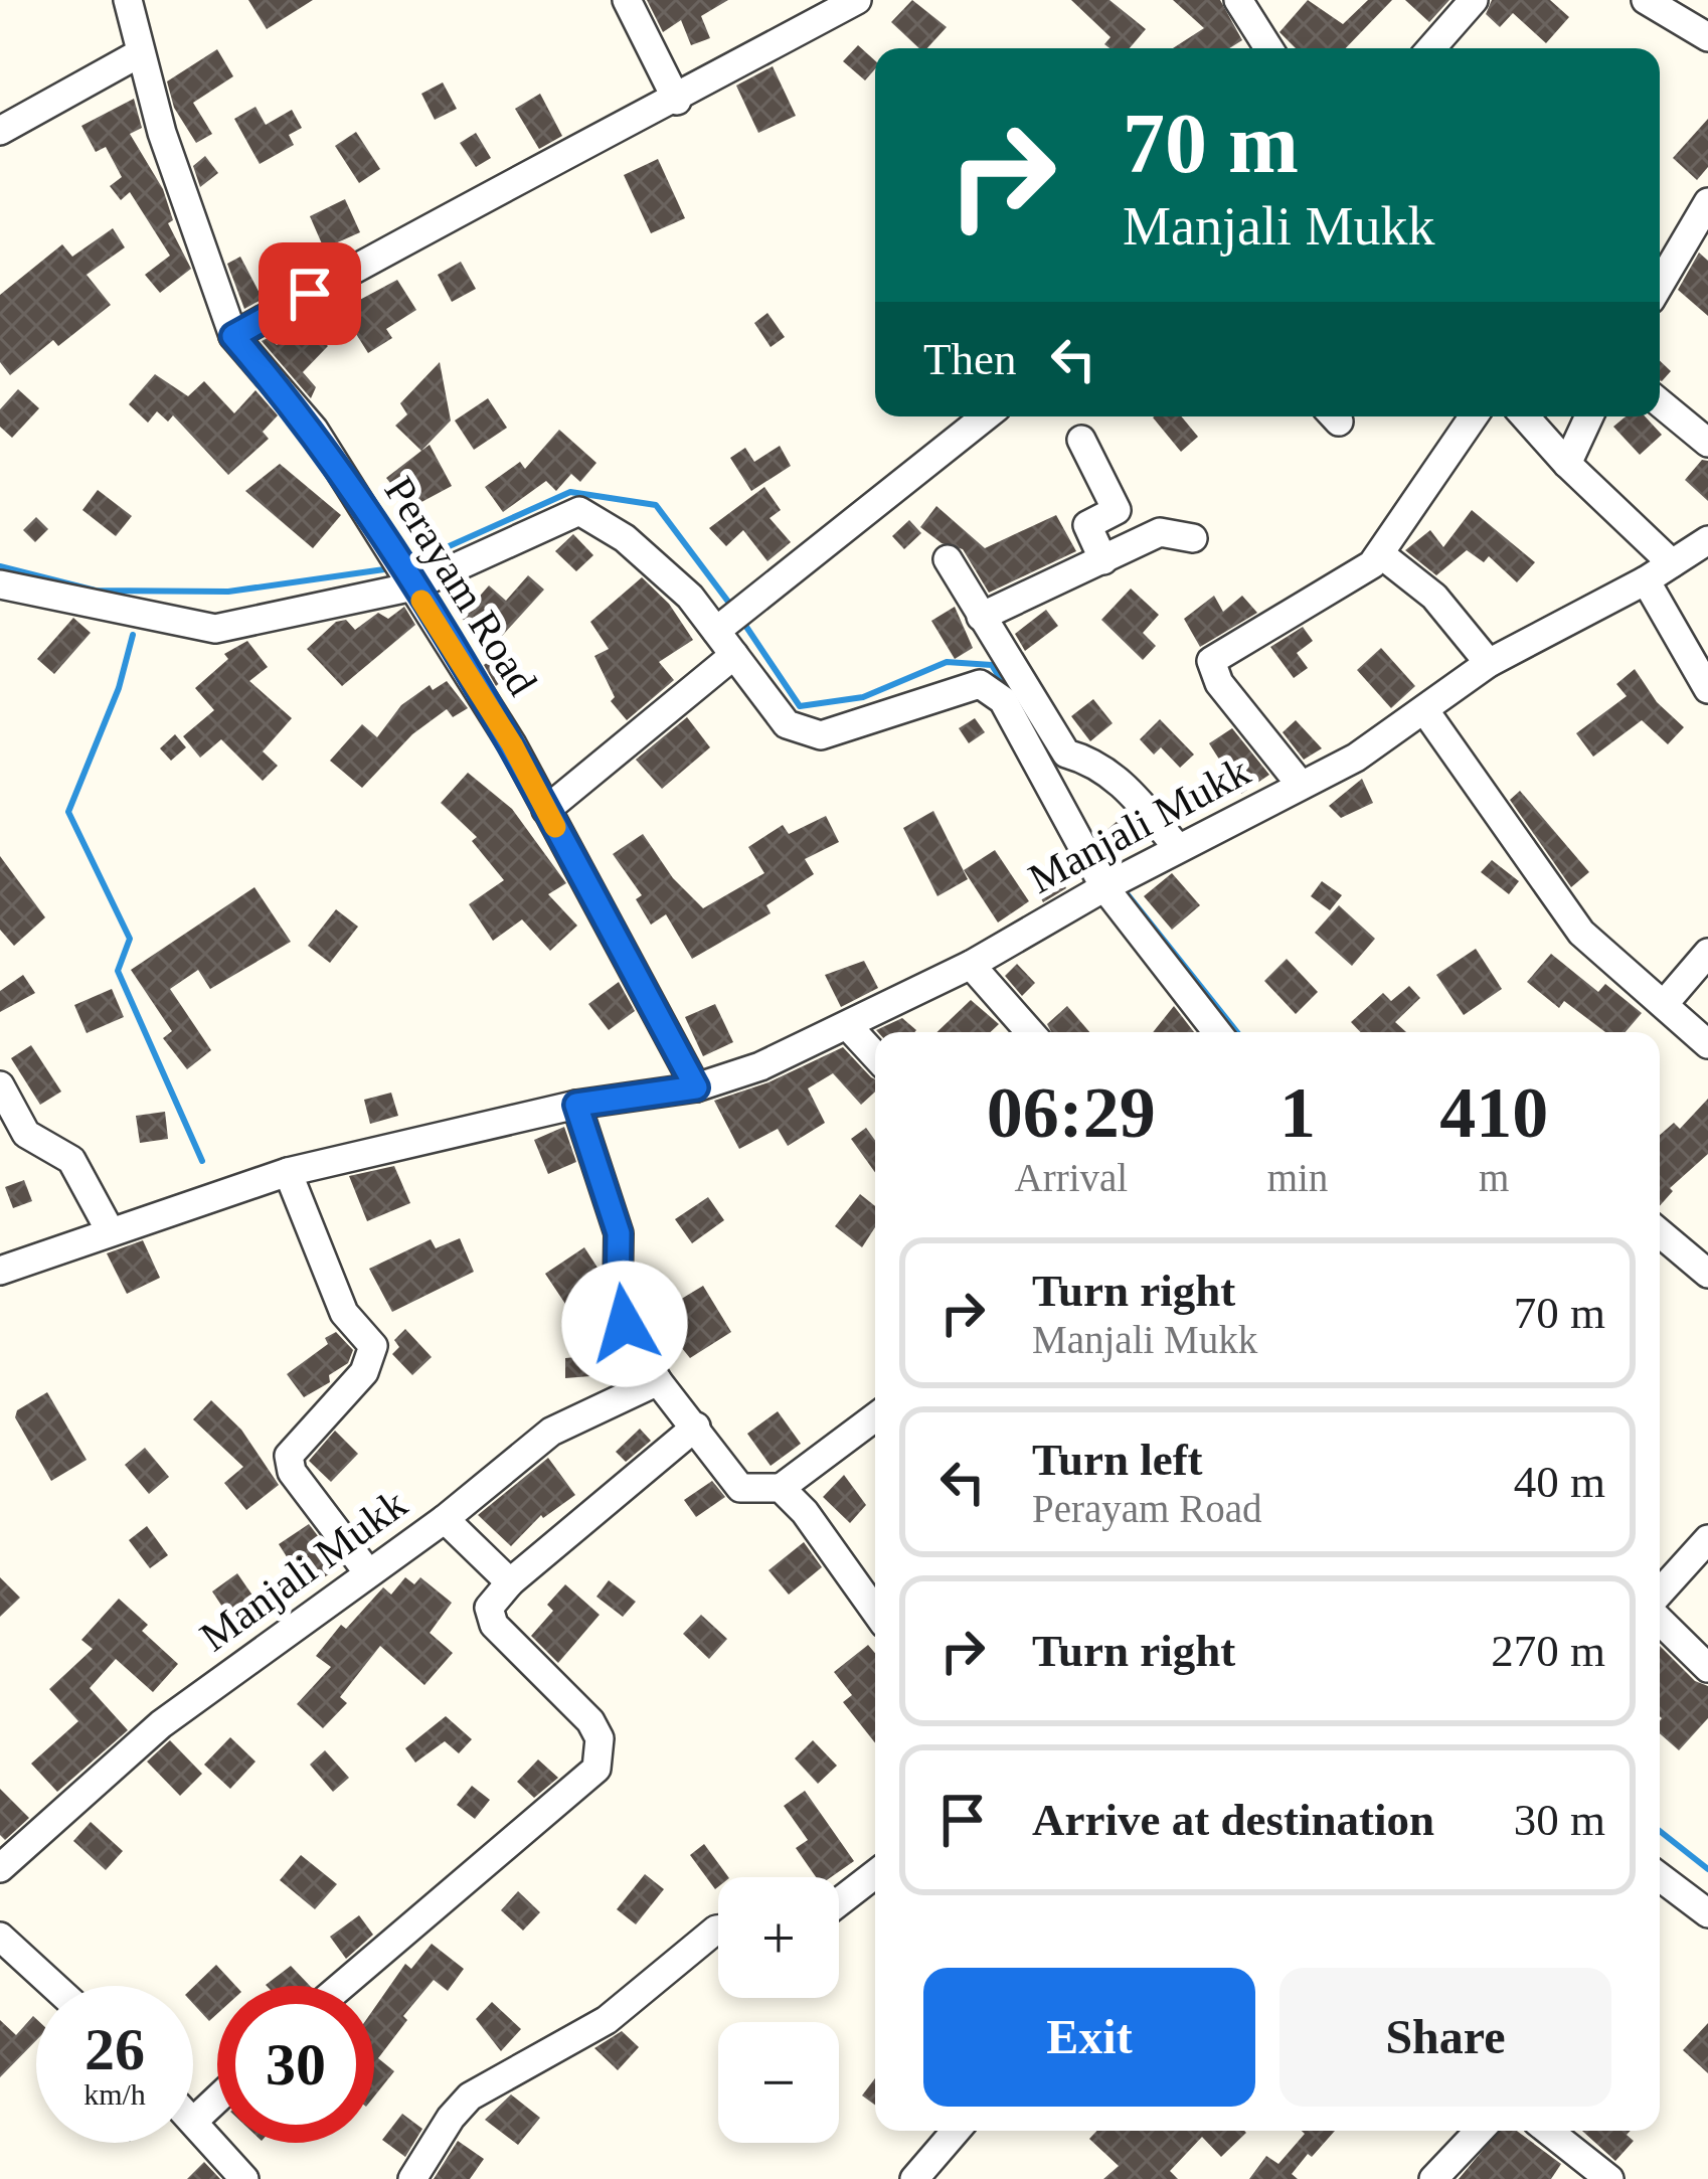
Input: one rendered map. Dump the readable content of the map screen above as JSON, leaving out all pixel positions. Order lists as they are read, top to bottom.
{
  "streets": {
    "street": ["Perayam Road", "Manjali Mukk"]
  },
  "crossings": [
    ["Perayam Road", "Manjali Mukk"]
  ],
  "page": {
    "turn": ["70 m", "Manjali Mukk"],
    "then": "Then",
    "eta": [
      "06:29",
      "Arrival",
      "1",
      "min",
      "410",
      "m"
    ],
    "list": [
      {
        "name": "Turn right",
        "note": "Manjali Mukk",
        "value": "70 m"
      },
      {
        "name": "Turn left",
        "note": "Perayam Road",
        "value": "40 m"
      },
      {
        "name": "Turn right",
        "value": "270 m"
      },
      {
        "name": "Arrive at destination",
        "value": "30 m"
      }
    ],
    "map_buttons": ["+", "−"],
    "buttons": ["Exit", "Share"],
    "speed": "26 km/h",
    "limit": "30"
  }
}
